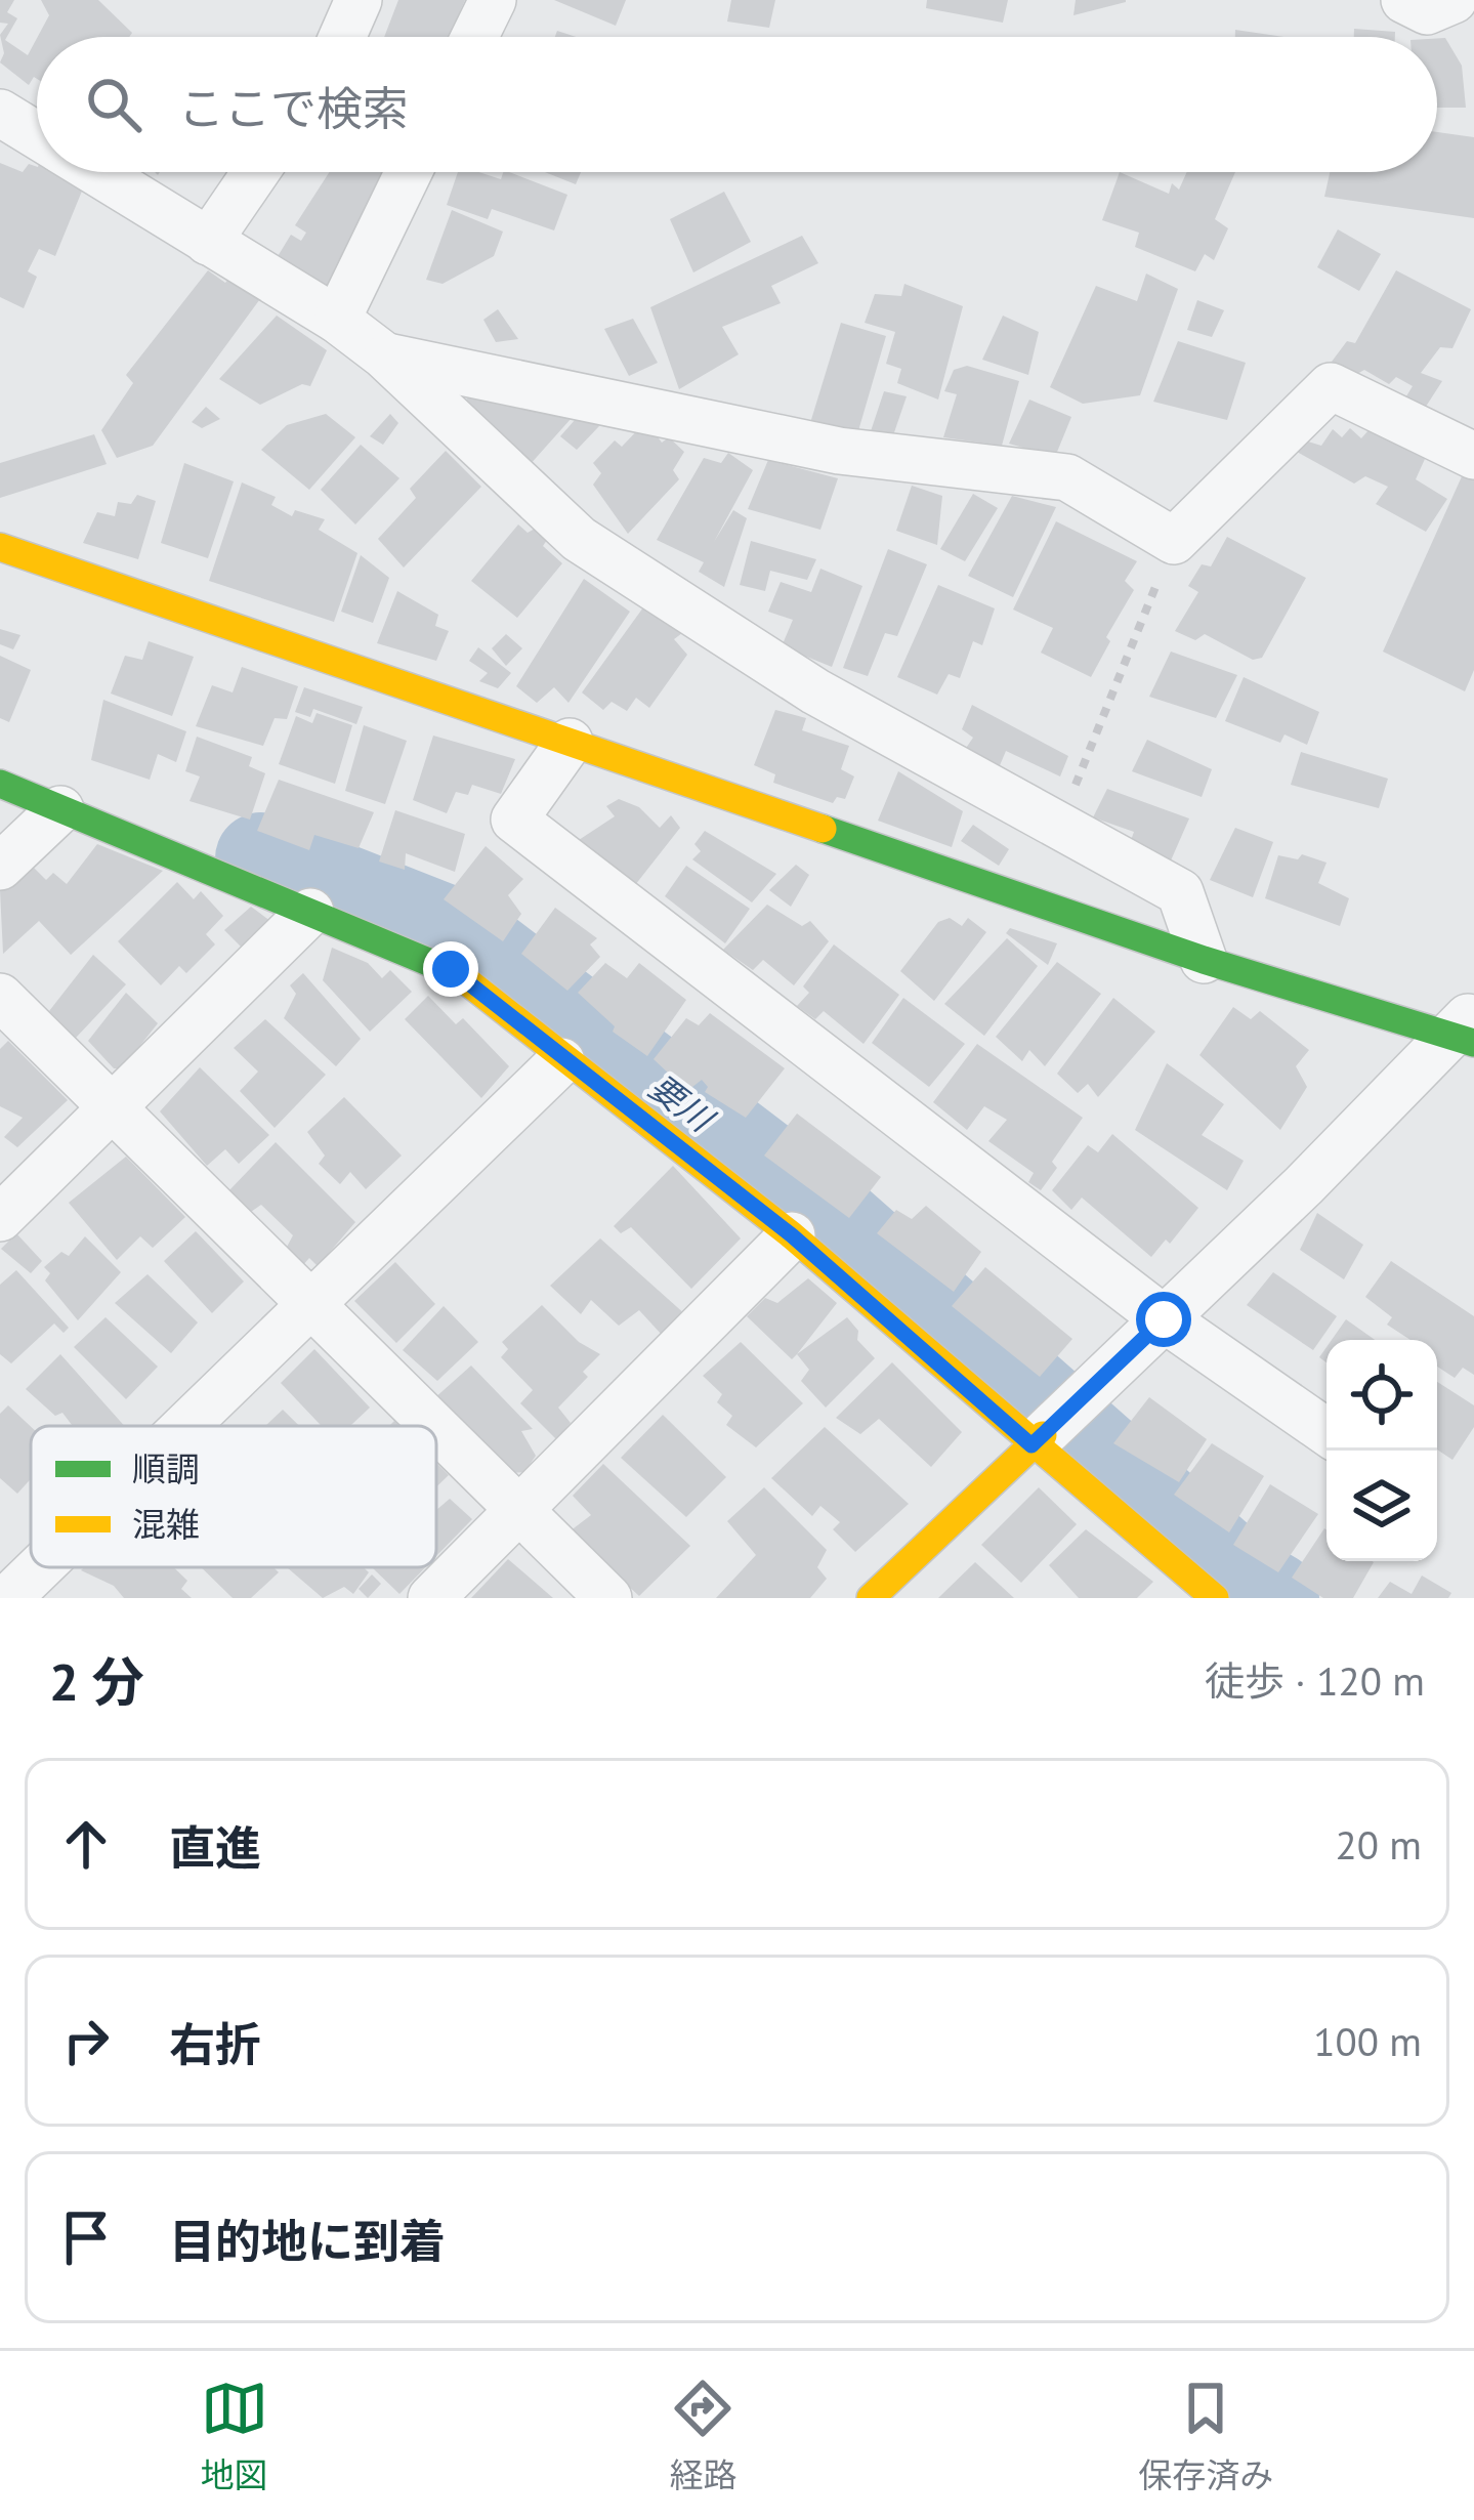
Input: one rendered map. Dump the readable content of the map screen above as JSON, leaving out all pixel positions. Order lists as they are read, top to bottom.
{
  "water": ["要川"],
  "legend": ["順調", "混雑"],
  "page": {
    "search": "ここで検索",
    "heading": ["2 分", "徒歩 · 120 m"],
    "list": [
      ["直進", "20 m"],
      ["右折", "100 m"],
      "目的地に到着"
    ],
    "nav": ["地図", "経路", "保存済み"]
  }
}
